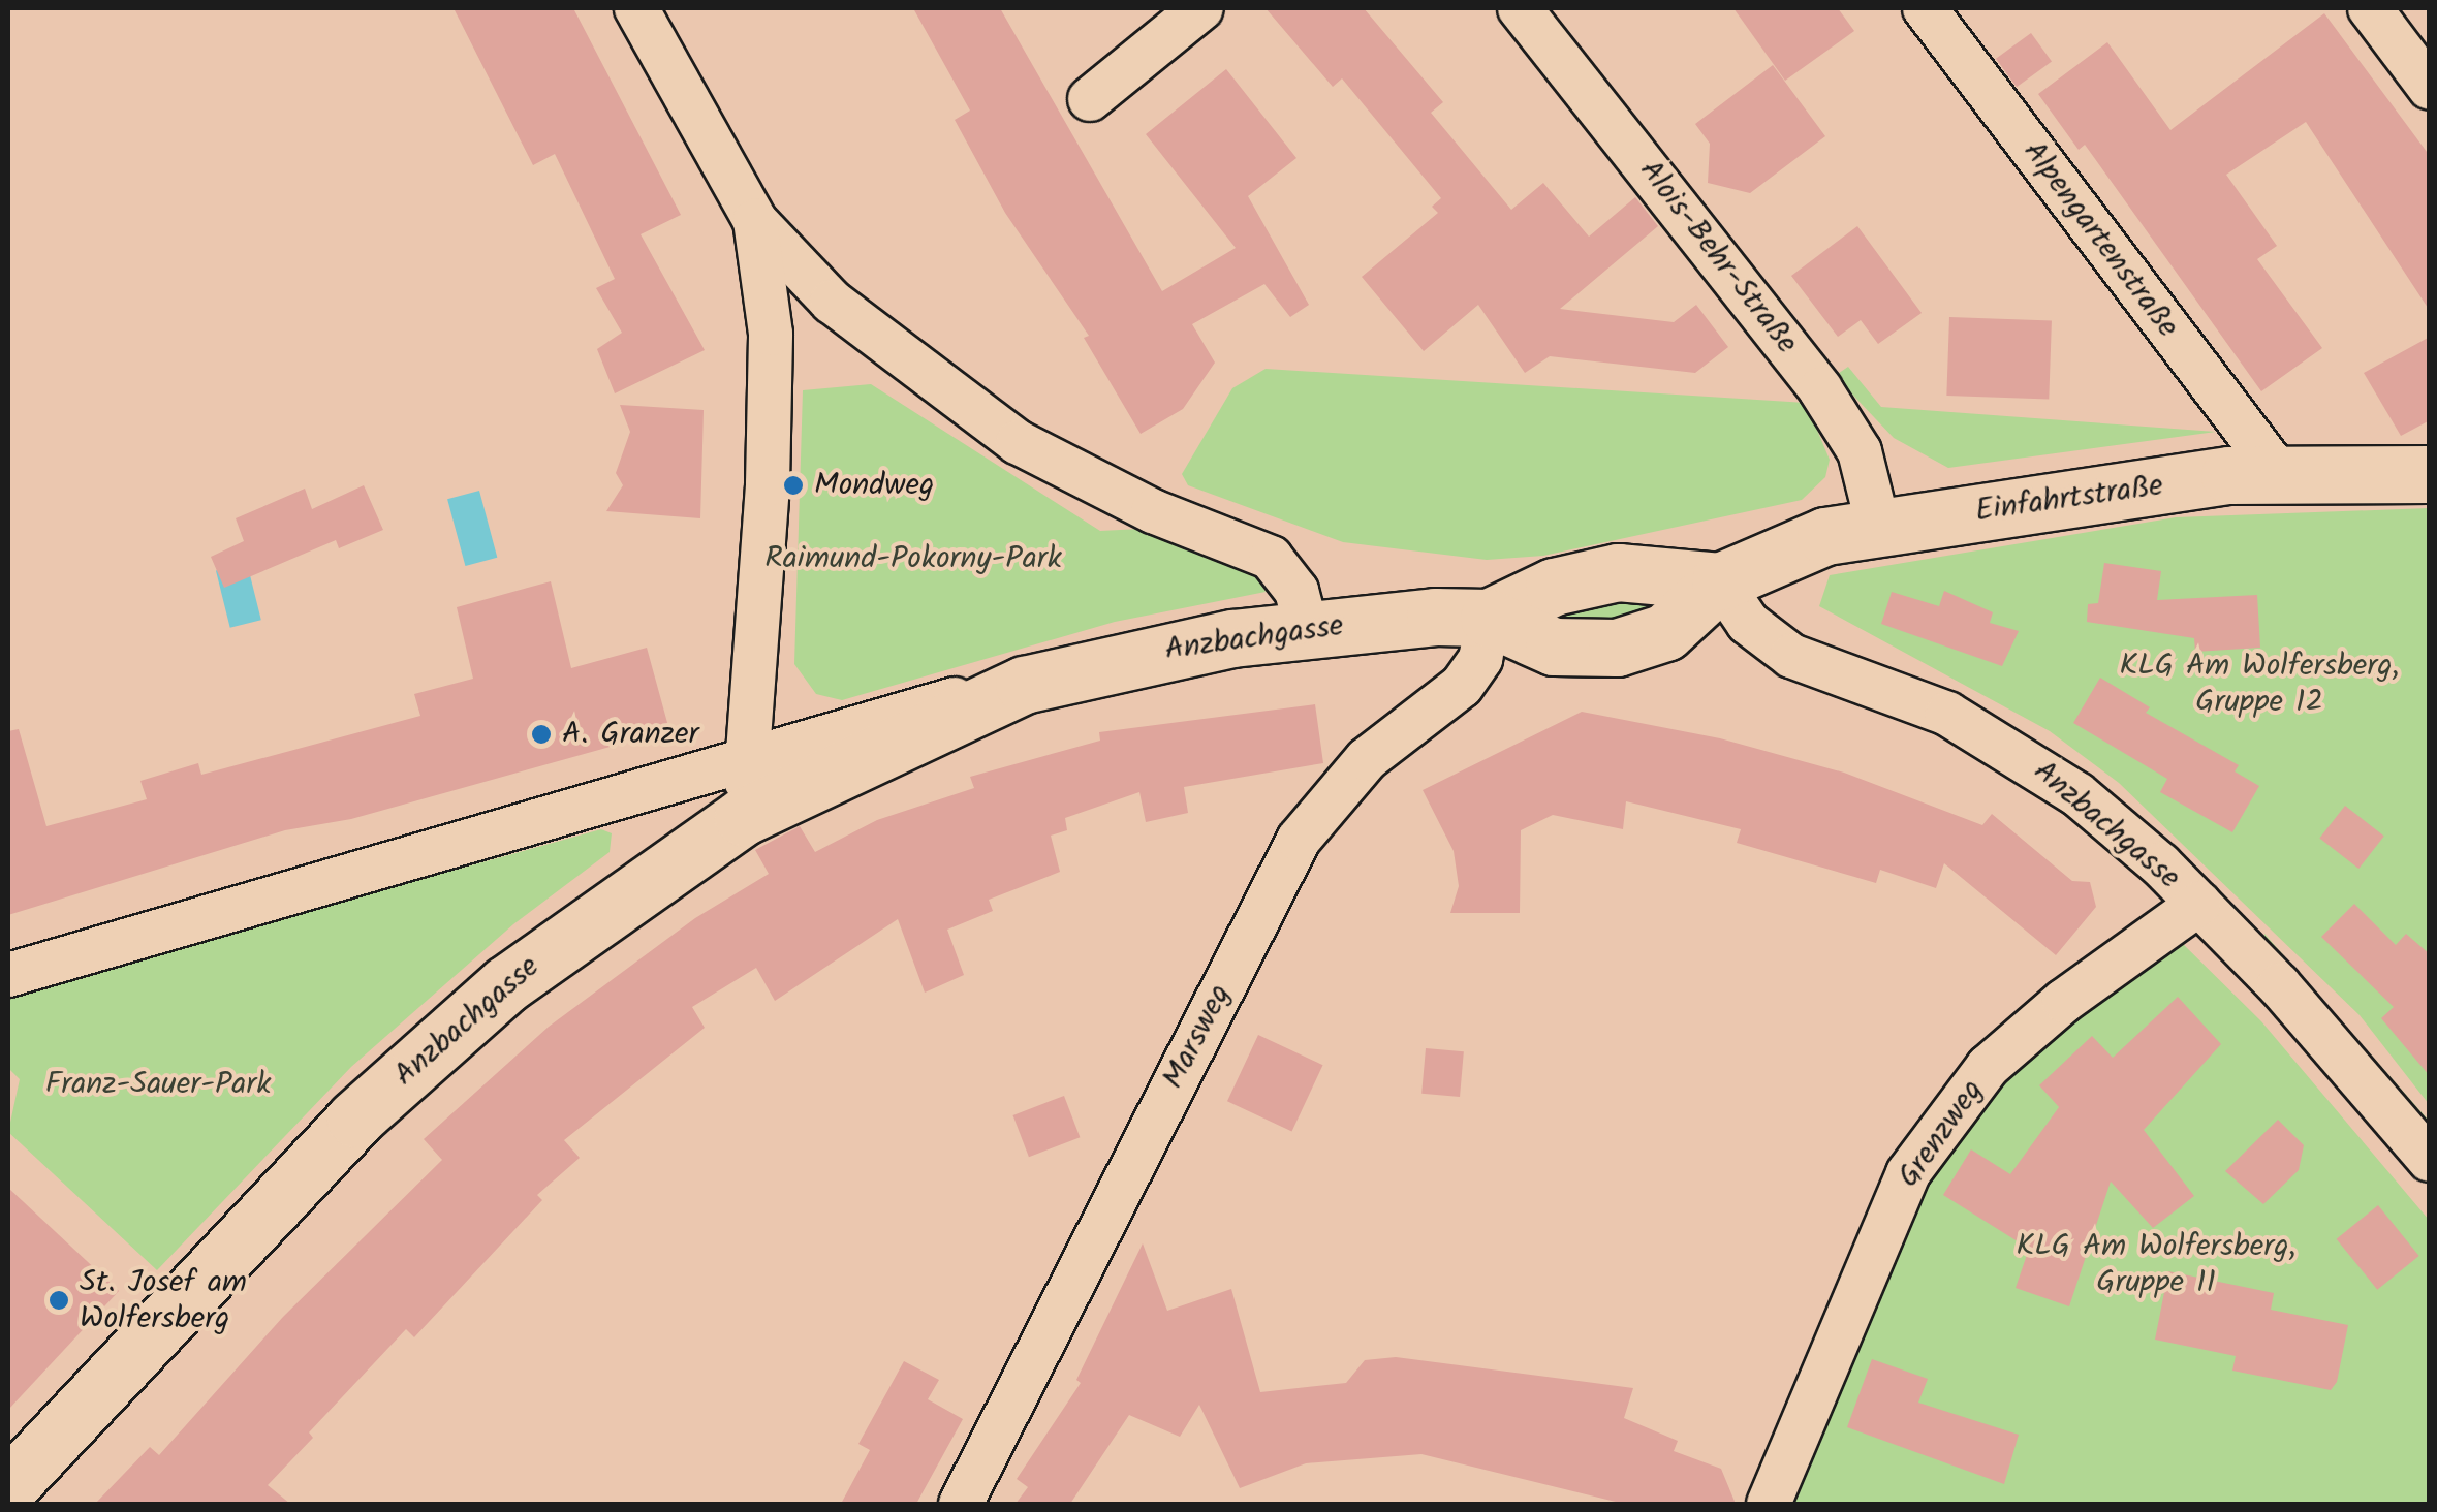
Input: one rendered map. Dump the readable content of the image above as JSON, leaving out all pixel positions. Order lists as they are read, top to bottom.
{
  "streets": {
    "street": [
      "Alpengartenstraße",
      "Alois-Behr-Straße",
      "Einfahrtstraße",
      "Anzbachgasse",
      "Marsweg",
      "Grenzweg"
    ]
  },
  "crossings": [
    ["Alpengartenstraße", "Einfahrtstraße"],
    ["Alois-Behr-Straße", "Einfahrtstraße"],
    ["Einfahrtstraße", "Anzbachgasse"],
    ["Anzbachgasse", "Marsweg"],
    ["Anzbachgasse", "Grenzweg"]
  ],
  "parks": [
    "Raimund-Pokorny-Park",
    "KLG Am Wolfersberg, Gruppe 12",
    "Franz-Sauer-Park",
    "KLG Am Wolfersberg, Gruppe 11"
  ],
  "places": ["Mondweg", "A. Granzer", "St. Josef am Wolfersberg"]
}
